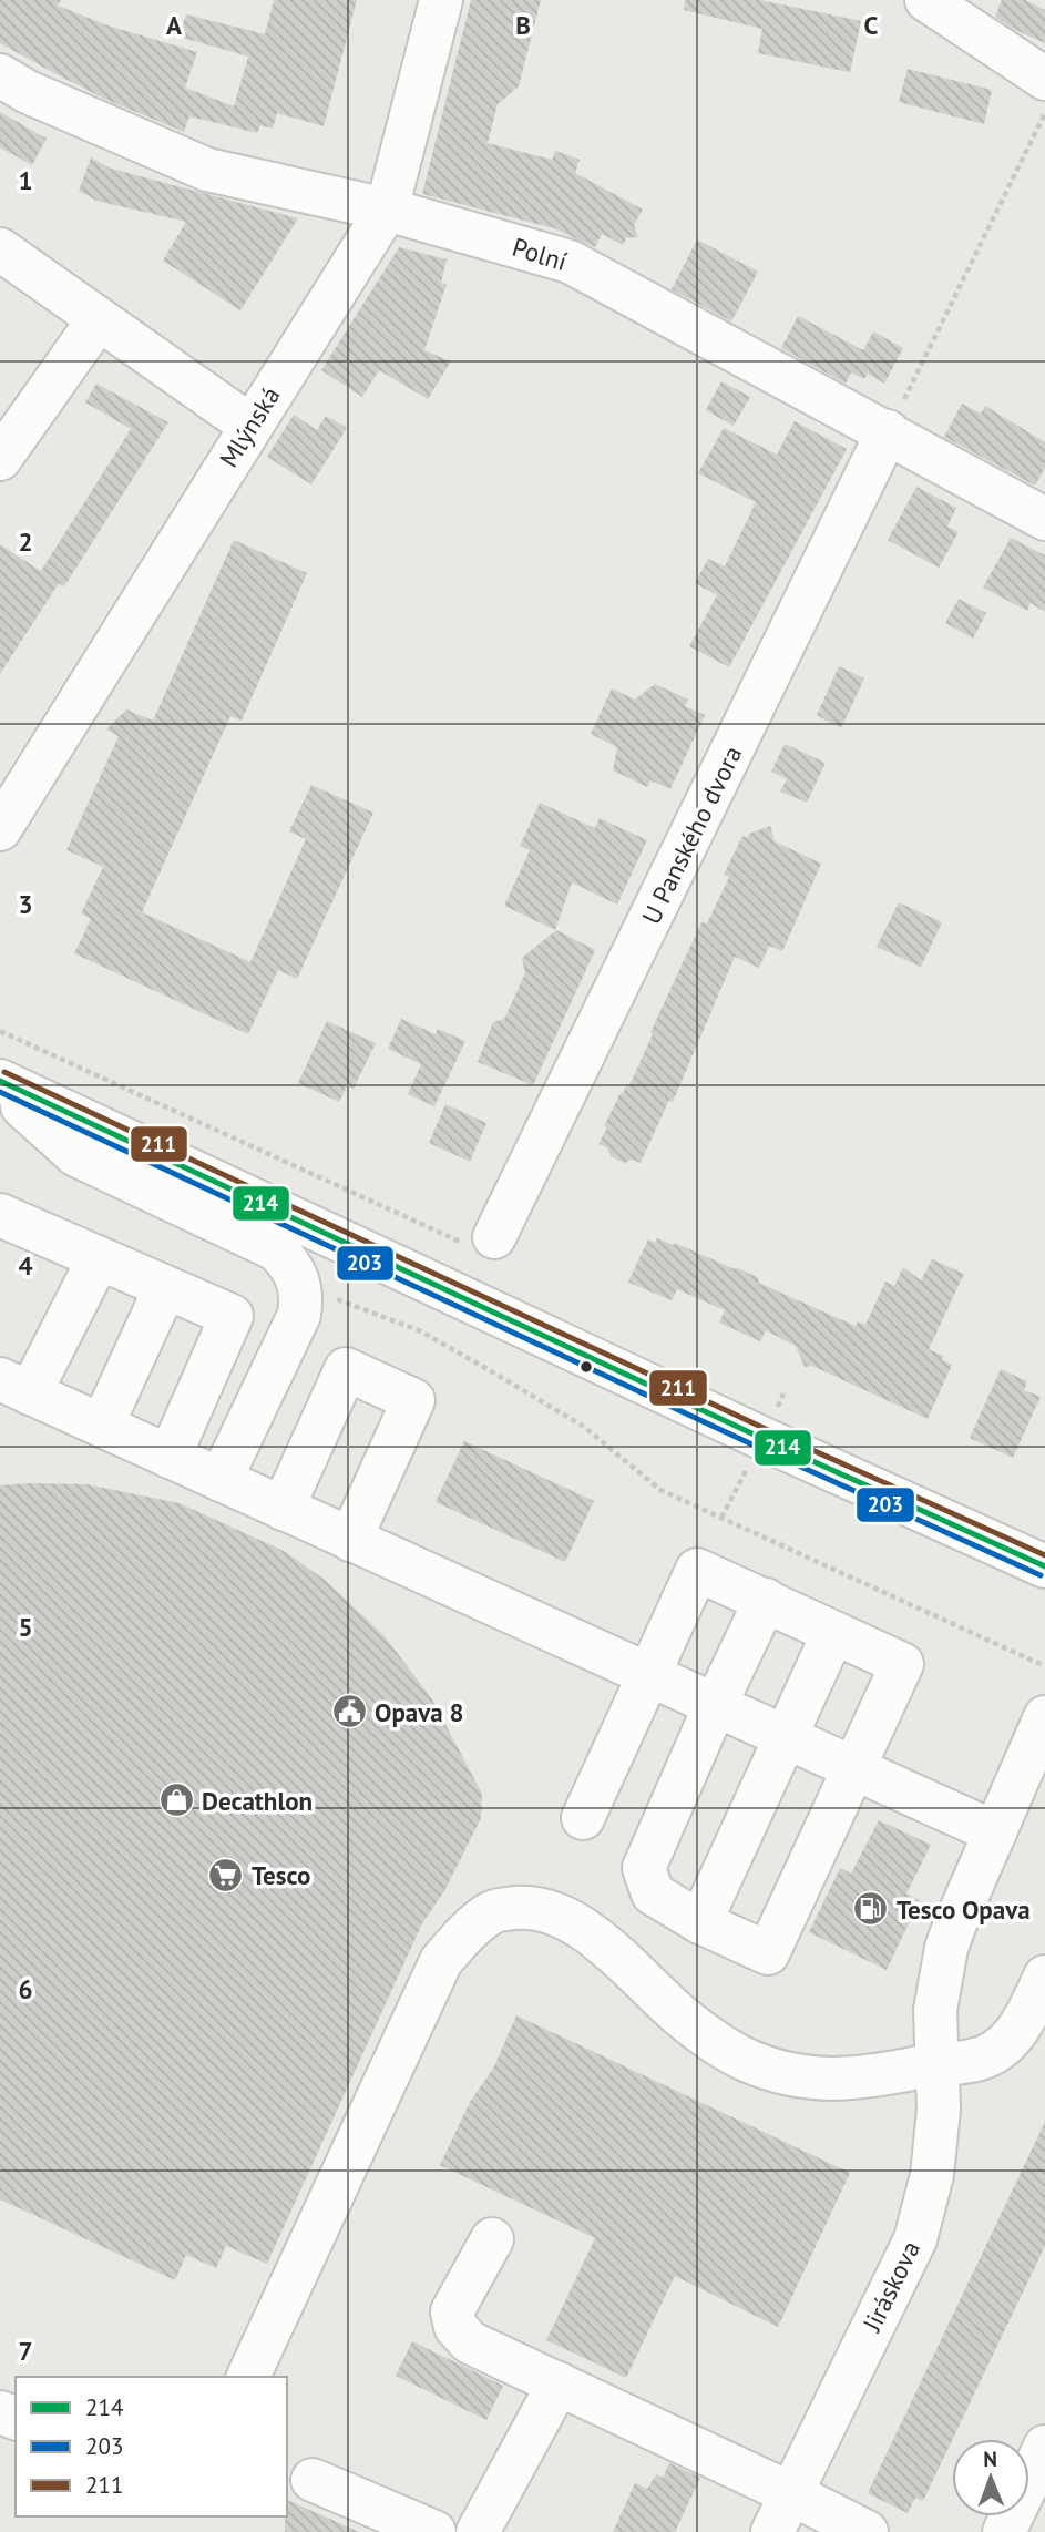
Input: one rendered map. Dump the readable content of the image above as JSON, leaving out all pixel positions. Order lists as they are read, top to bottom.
{
  "streets": {
    "street": [
      "Polní",
      "Mlýnská",
      "U Panského dvora",
      "Jiráskova"
    ]
  },
  "crossings": [
    ["Polní", "Mlýnská"],
    ["Polní", "U Panského dvora"]
  ],
  "places": {
    "public building": ["Opava 8"],
    "shop": ["Decathlon"],
    "supermarket": ["Tesco"],
    "fuel station": ["Tesco Opava"]
  },
  "lines": ["transit line 211", "transit line 214", "transit line 203"],
  "legend": ["214", "203", "211"],
  "north": "top",
  "grid": {
    "columns": ["A", "B", "C"],
    "rows": [
      "1",
      "2",
      "3",
      "4",
      "5",
      "6",
      "7"
    ]
  }
}
